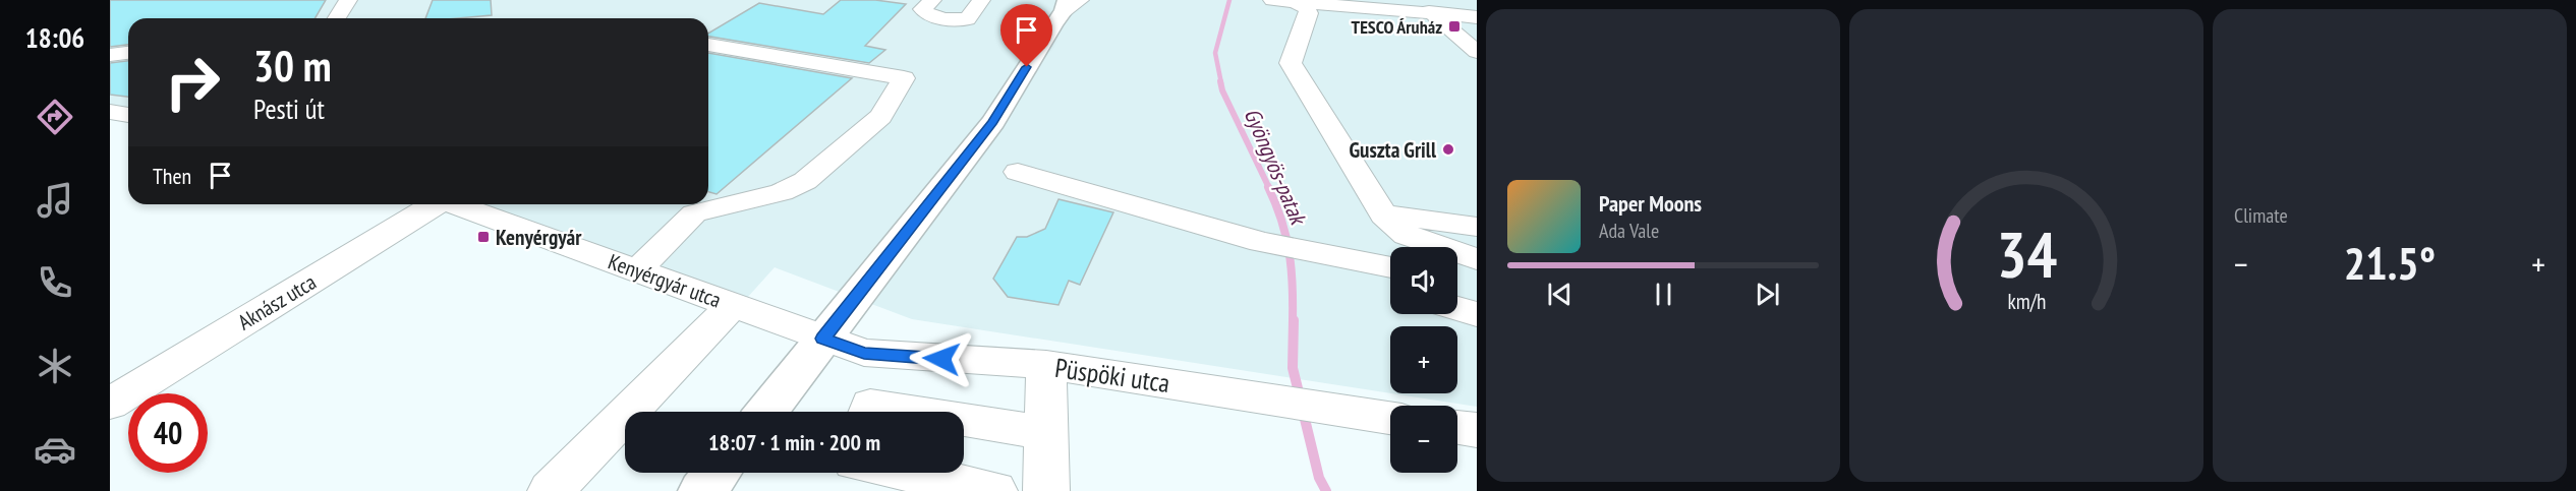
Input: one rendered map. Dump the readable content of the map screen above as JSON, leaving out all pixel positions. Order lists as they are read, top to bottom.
{
  "streets": {
    "street": ["Kenyérgyár utca", "Aknász utca", "Püspöki utca"]
  },
  "crossings": [
    ["Kenyérgyár utca", "Püspöki utca"]
  ],
  "water": ["Gyöngyös-patak"],
  "places": {
    "transit": ["TESCO Áruház", "Kenyérgyár"],
    "other": ["Guszta Grill"]
  },
  "page": {
    "tabs": "18:06",
    "tile": "Climate",
    "turn": ["30 m", "Pesti út"],
    "then": "Then",
    "song": ["Paper Moons", "Ada Vale"],
    "heat": ["−", "21.5°", "+"],
    "map_buttons": ["+", "−"],
    "limit": "40",
    "trip": "18:07 · 1 min · 200 m",
    "gauge": ["34", "km/h"]
  }
}
